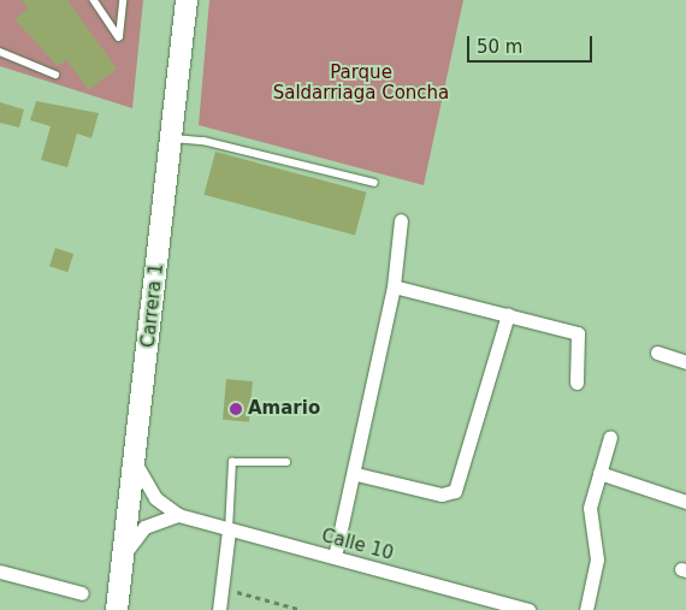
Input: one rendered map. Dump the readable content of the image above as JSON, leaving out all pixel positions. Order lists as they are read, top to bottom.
{
  "streets": {
    "main road": ["Carrera 1"],
    "street": ["Calle 10"]
  },
  "parks": ["Parque Saldarriaga Concha"],
  "places": ["Amario"],
  "scale_bar": "50 m"
}
